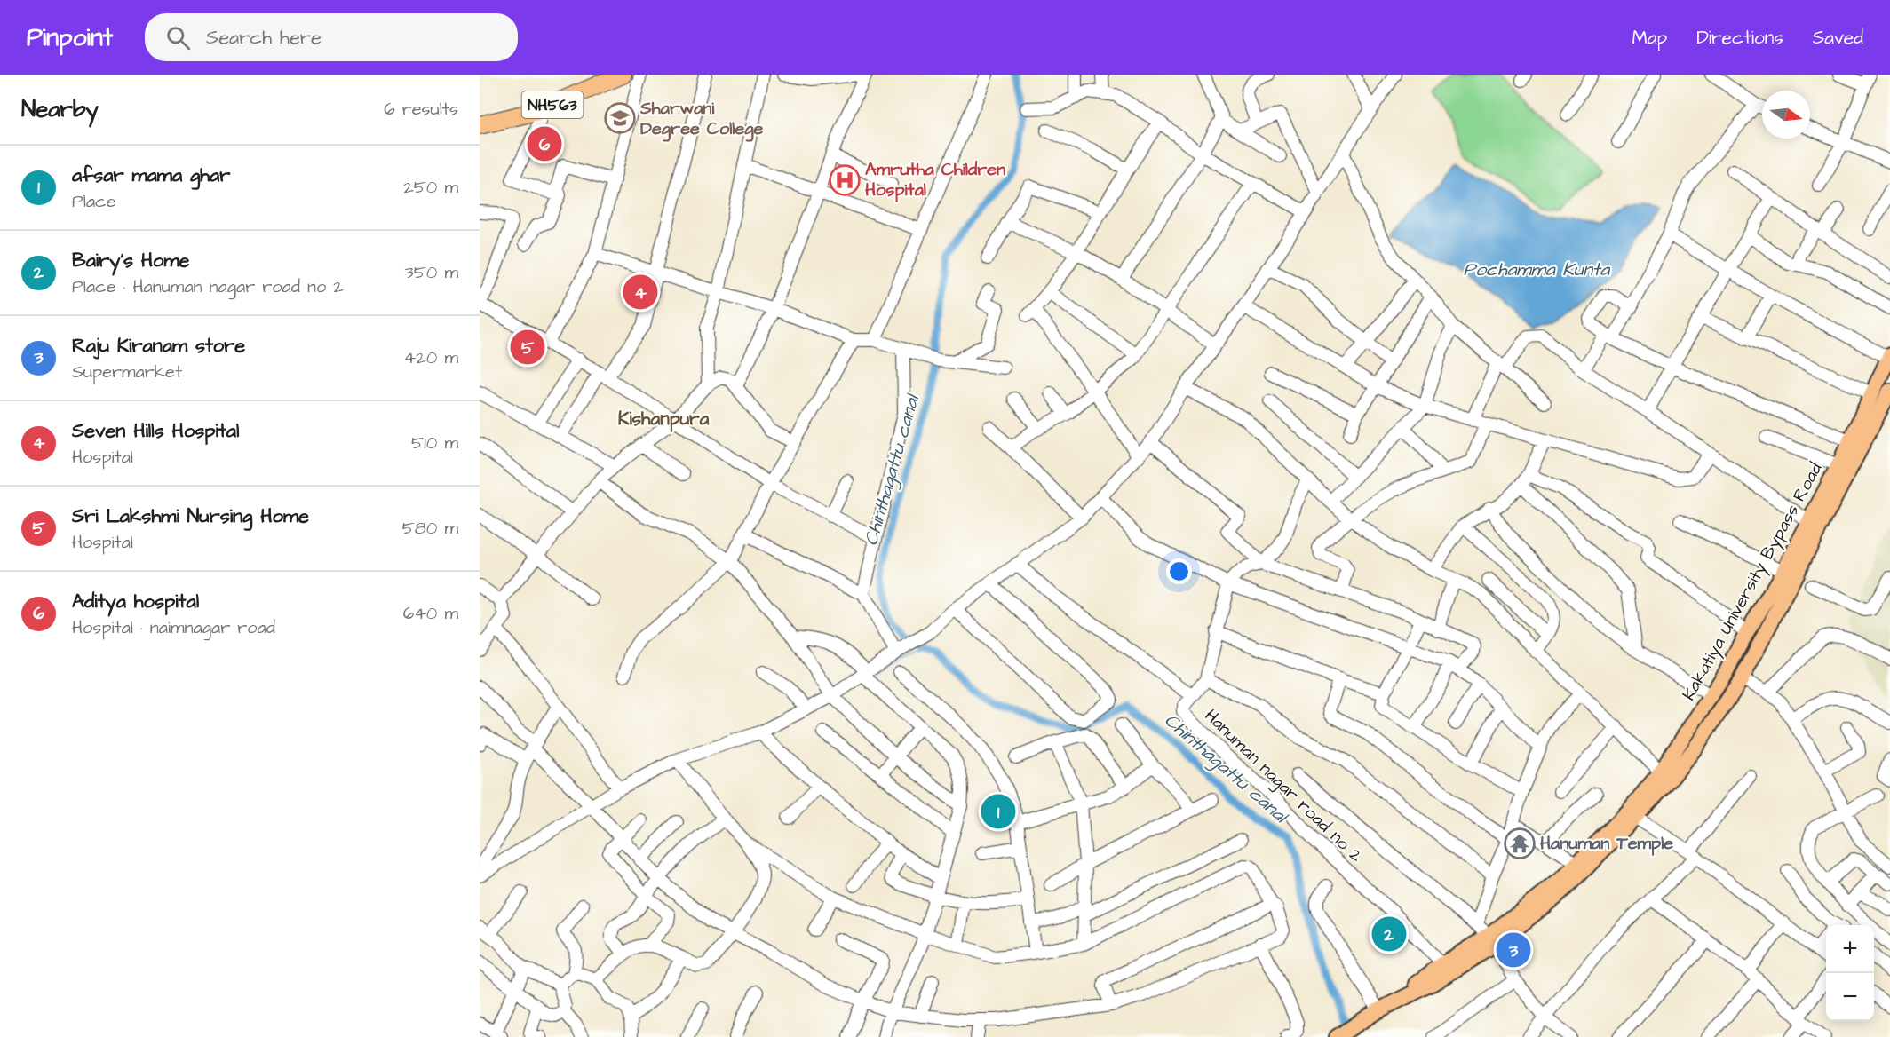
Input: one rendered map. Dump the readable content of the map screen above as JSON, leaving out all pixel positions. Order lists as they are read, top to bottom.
{
  "streets": {
    "highway": ["NH563"],
    "main road": ["Kakatiya University Bypass Road"],
    "street": ["Hanuman nagar road no 2"]
  },
  "crossings": [
    ["Kakatiya University Bypass Road", "Hanuman nagar road no 2"]
  ],
  "districts": ["Kishanpura"],
  "water": ["Pochamma Kunta", "Chinthagattu canal"],
  "places": {
    "school or university": ["Sharwani Degree College"],
    "hospital": ["Amrutha Children Hospital"],
    "temple": ["Hanuman Temple"]
  },
  "north": "right",
  "page": {
    "header": "Pinpoint",
    "search": "Search here",
    "nav": ["Map", "Directions", "Saved"],
    "heading": ["Nearby", "6 results"],
    "pins": [
      "6",
      "4",
      "5",
      "1",
      "2",
      "3"
    ],
    "list": [
      {
        "mark": "1",
        "name": "afsar mama ghar",
        "note": "Place",
        "value": "250 m"
      },
      {
        "mark": "2",
        "name": "Bairy's Home",
        "note": "Place · Hanuman nagar road no 2",
        "value": "350 m"
      },
      {
        "mark": "3",
        "name": "Raju Kiranam store",
        "note": "Supermarket",
        "value": "420 m"
      },
      {
        "mark": "4",
        "name": "Seven Hills Hospital",
        "note": "Hospital",
        "value": "510 m"
      },
      {
        "mark": "5",
        "name": "Sri Lakshmi Nursing Home",
        "note": "Hospital",
        "value": "580 m"
      },
      {
        "mark": "6",
        "name": "Aditya hospital",
        "note": "Hospital · naimnagar road",
        "value": "640 m"
      }
    ],
    "map_buttons": ["+", "−"]
  }
}
